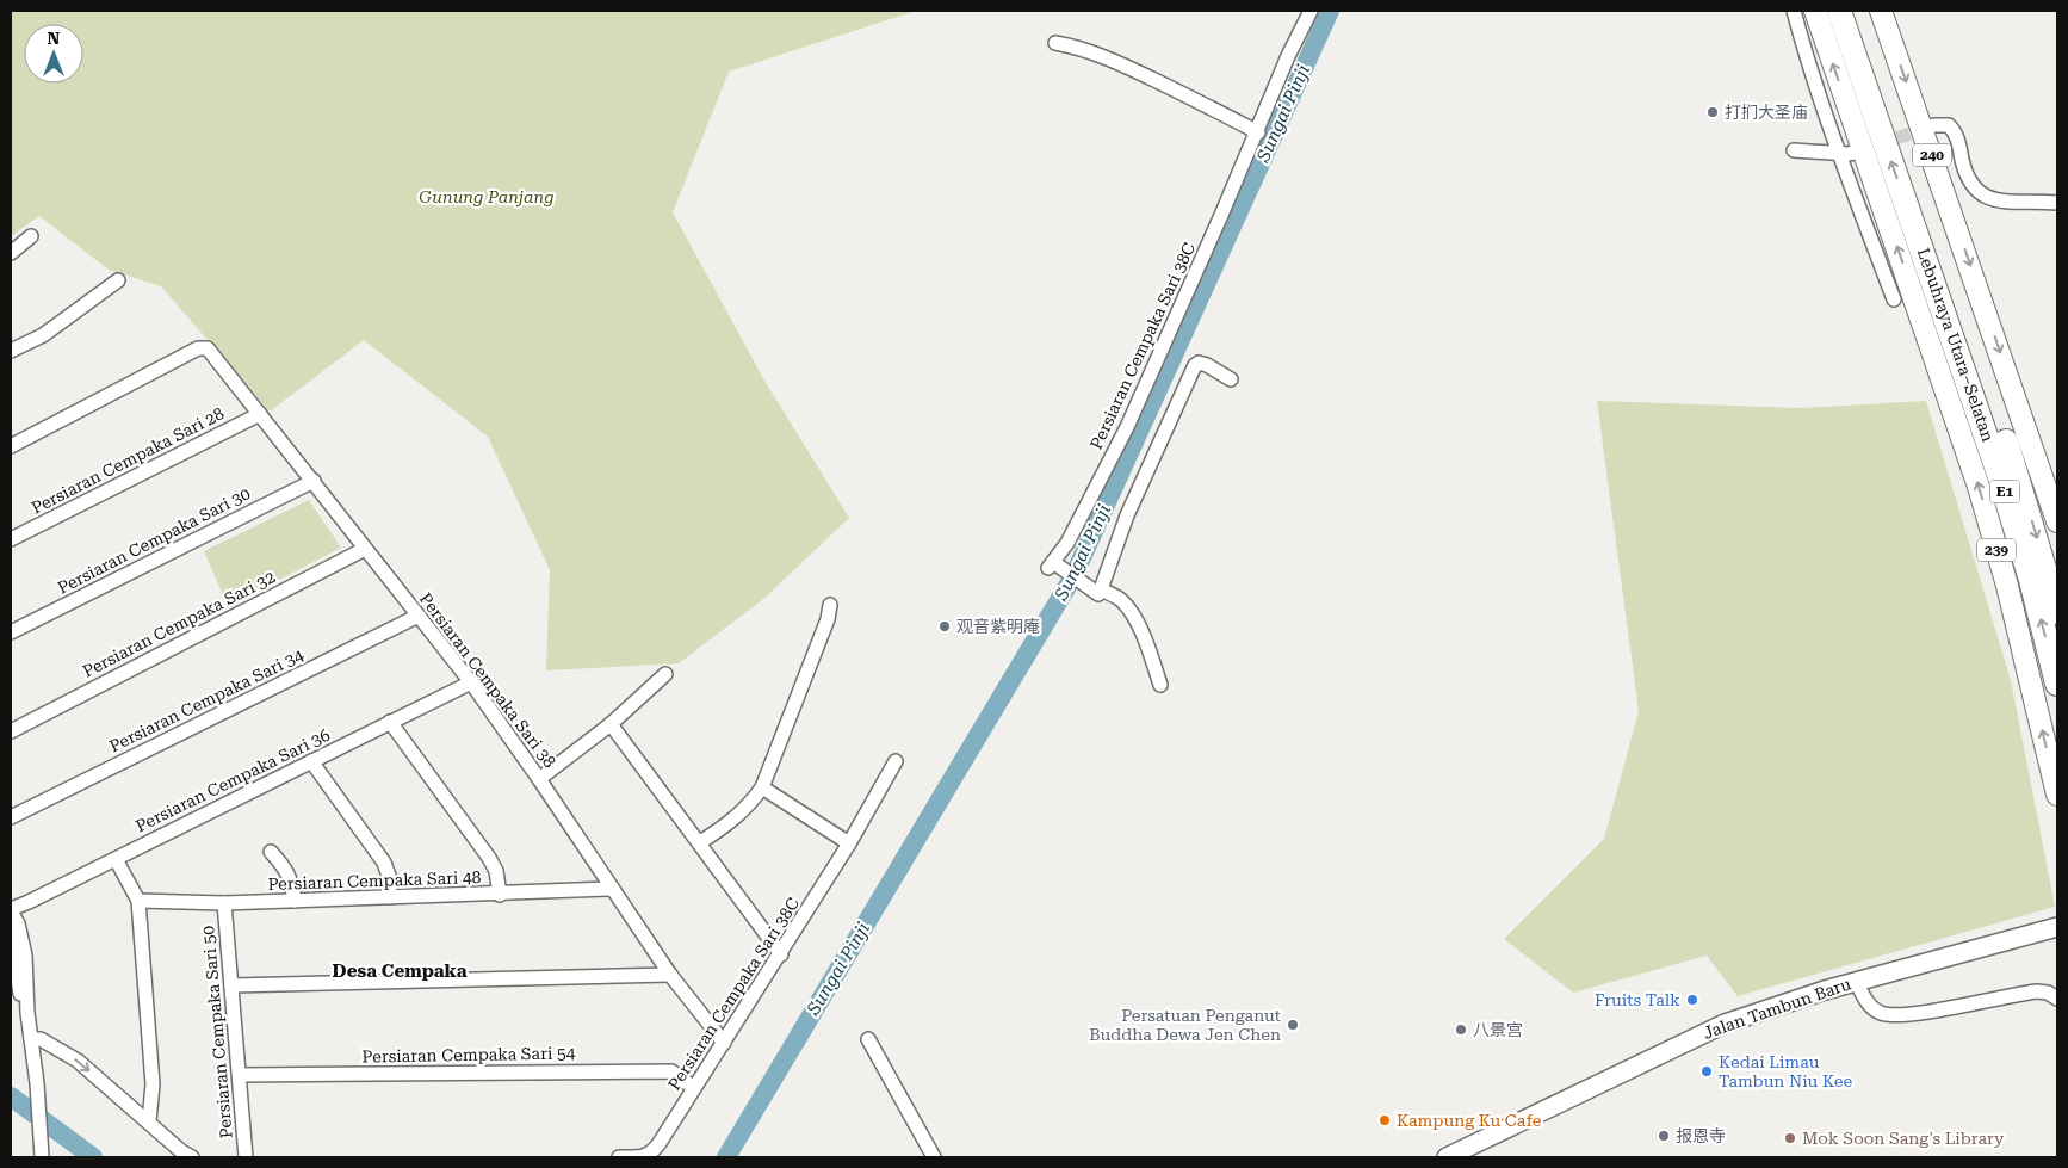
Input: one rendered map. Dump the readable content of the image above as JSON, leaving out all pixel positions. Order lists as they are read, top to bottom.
{
  "streets": {
    "highway": ["Lebuhraya Utara–Selatan", "E1"],
    "main road": ["240", "239", "Jalan Tambun Baru"],
    "street": [
      "Persiaran Cempaka Sari 38C",
      "Persiaran Cempaka Sari 28",
      "Persiaran Cempaka Sari 30",
      "Persiaran Cempaka Sari 32",
      "Persiaran Cempaka Sari 38",
      "Persiaran Cempaka Sari 34",
      "Persiaran Cempaka Sari 36",
      "Persiaran Cempaka Sari 48",
      "Persiaran Cempaka Sari 50",
      "Persiaran Cempaka Sari 54"
    ]
  },
  "crossings": [
    ["Persiaran Cempaka Sari 38C", "Persiaran Cempaka Sari 38"],
    ["Persiaran Cempaka Sari 38C", "Persiaran Cempaka Sari 54"],
    ["Persiaran Cempaka Sari 28", "Persiaran Cempaka Sari 38"],
    ["Persiaran Cempaka Sari 30", "Persiaran Cempaka Sari 38"],
    ["Persiaran Cempaka Sari 32", "Persiaran Cempaka Sari 38"],
    ["Persiaran Cempaka Sari 38", "Persiaran Cempaka Sari 34"],
    ["Persiaran Cempaka Sari 38", "Persiaran Cempaka Sari 36"],
    ["Persiaran Cempaka Sari 38", "Persiaran Cempaka Sari 48"],
    ["Persiaran Cempaka Sari 48", "Persiaran Cempaka Sari 50"],
    ["Persiaran Cempaka Sari 50", "Persiaran Cempaka Sari 54"]
  ],
  "districts": ["Desa Cempaka"],
  "water": ["Sungai Pinji"],
  "parks": ["Gunung Panjang"],
  "places": [
    "打扪大圣庙",
    "观音紫明庵",
    "Fruits Talk",
    "Persatuan Penganut Buddha Dewa Jen Chen",
    "八景宫",
    "Kedai Limau Tambun Niu Kee",
    "Kampung Ku Cafe",
    "报恩寺",
    "Mok Soon Sang's Library"
  ],
  "north": "top"
}
